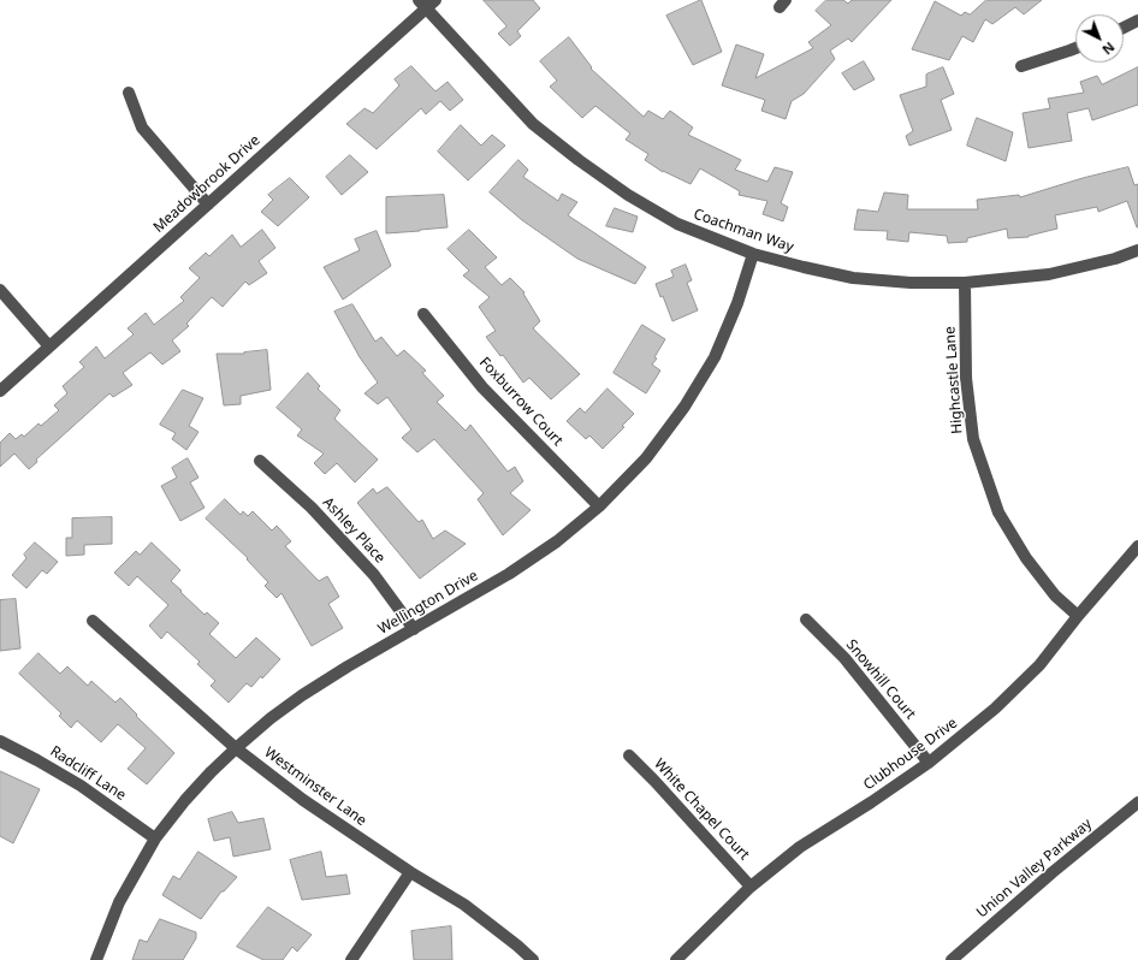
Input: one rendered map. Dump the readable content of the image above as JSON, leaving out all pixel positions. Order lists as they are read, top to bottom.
{
  "streets": {
    "street": [
      "Meadowbrook Drive",
      "Coachman Way",
      "Highcastle Lane",
      "Foxburrow Court",
      "Ashley Place",
      "Wellington Drive",
      "Snowhill Court",
      "Clubhouse Drive",
      "Radcliff Lane",
      "Westminster Lane",
      "White Chapel Court",
      "Union Valley Parkway"
    ]
  },
  "crossings": [
    ["Meadowbrook Drive", "Coachman Way"],
    ["Coachman Way", "Highcastle Lane"],
    ["Coachman Way", "Wellington Drive"],
    ["Highcastle Lane", "Clubhouse Drive"],
    ["Foxburrow Court", "Wellington Drive"],
    ["Ashley Place", "Wellington Drive"],
    ["Wellington Drive", "Radcliff Lane"],
    ["Wellington Drive", "Westminster Lane"],
    ["Snowhill Court", "Clubhouse Drive"],
    ["Clubhouse Drive", "White Chapel Court"]
  ],
  "north": "bottom right"
}
